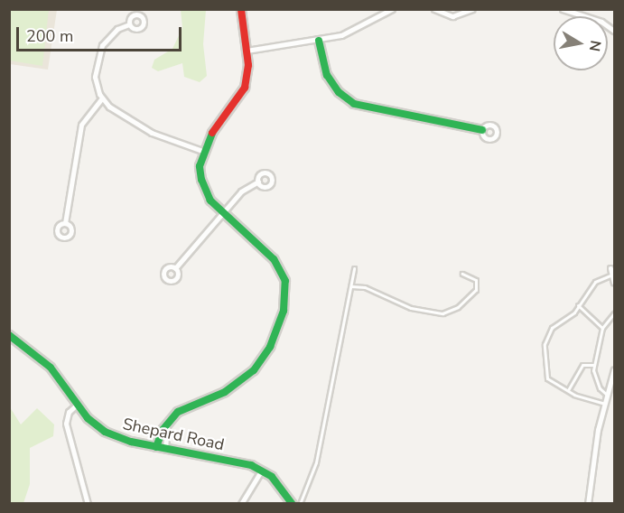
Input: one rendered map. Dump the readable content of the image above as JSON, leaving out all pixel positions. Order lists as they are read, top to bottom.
{
  "streets": {
    "street": ["Shepard Road"]
  },
  "scale_bar": "200 m",
  "north": "right"
}
